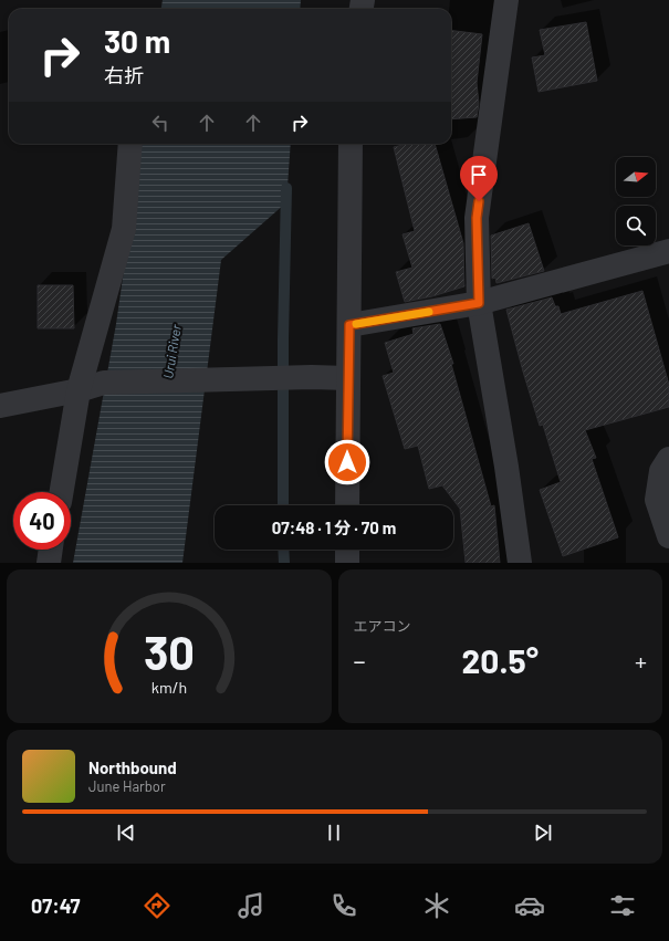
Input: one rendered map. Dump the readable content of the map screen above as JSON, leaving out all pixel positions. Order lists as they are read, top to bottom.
{
  "water": ["Urui River"],
  "north": "right",
  "page": {
    "turn": ["30 m", "右折"],
    "limit": "40",
    "trip": "07:48 · 1 分 · 70 m",
    "tile": "エアコン",
    "heat": ["−", "20.5°", "+"],
    "song": ["Northbound", "June Harbor"],
    "tabs": "07:47",
    "gauge": ["30", "km/h"]
  }
}
